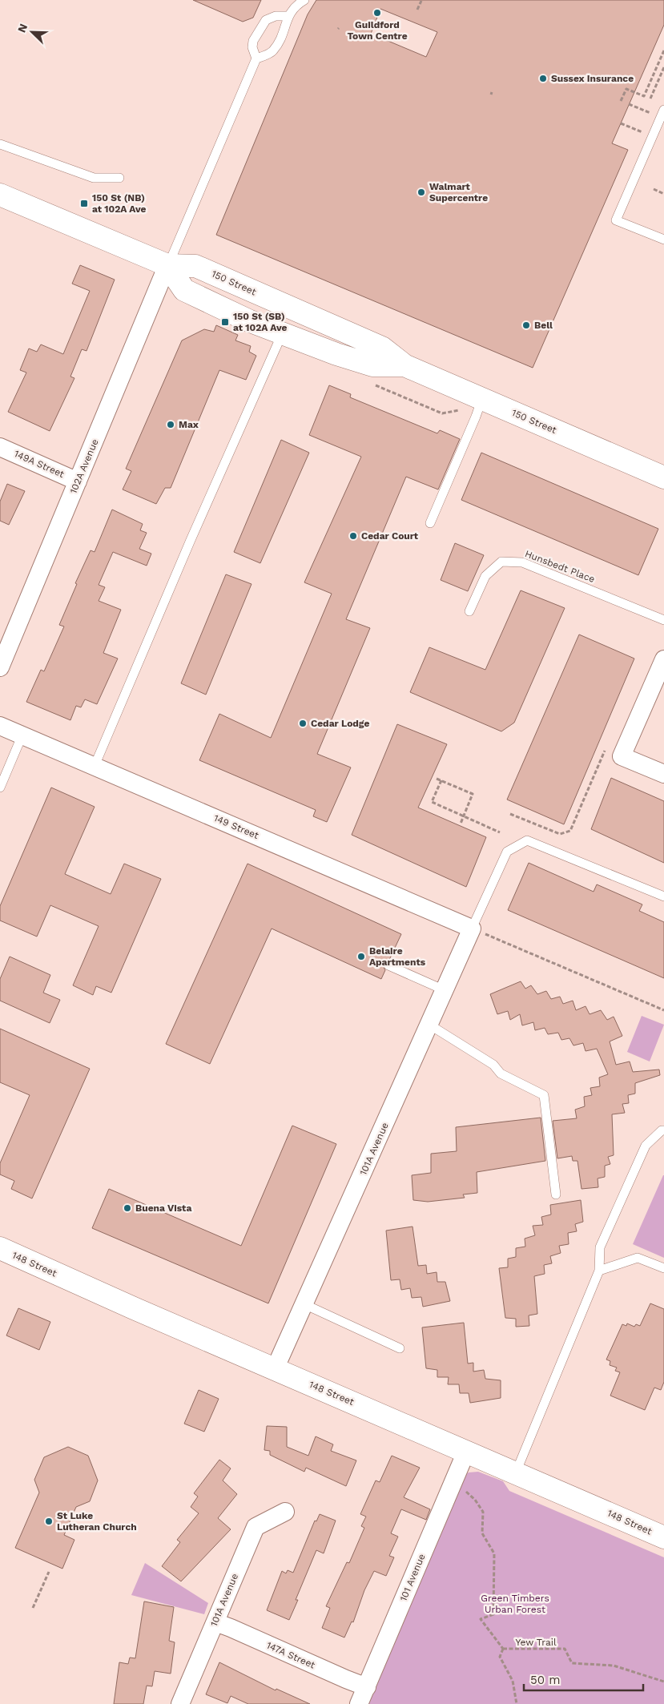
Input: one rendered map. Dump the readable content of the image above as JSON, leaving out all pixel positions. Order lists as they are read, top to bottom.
{
  "streets": {
    "main road": ["150 Street", "148 Street"],
    "street": [
      "149A Street",
      "102A Avenue",
      "149 Street",
      "101A Avenue",
      "101 Avenue",
      "147A Street"
    ],
    "lane": ["Hunsbedt Place"],
    "path": ["Yew Trail"]
  },
  "crossings": [
    ["150 Street", "102A Avenue"],
    ["149A Street", "102A Avenue"],
    ["149 Street", "101A Avenue"],
    ["101A Avenue", "148 Street"],
    ["101A Avenue", "147A Street"],
    ["148 Street", "101 Avenue"],
    ["101 Avenue", "147A Street"]
  ],
  "parks": ["Green Timbers Urban Forest"],
  "places": {
    "other": [
      "Guildford Town Centre",
      "Sussex Insurance",
      "Walmart Supercentre",
      "Bell",
      "Max",
      "Cedar Court",
      "Cedar Lodge",
      "Belaire Apartments",
      "Buena Vista",
      "St Luke Lutheran Church"
    ],
    "transit": ["150 St (NB) at 102A Ave", "150 St (SB) at 102A Ave"]
  },
  "scale_bar": "50 m",
  "north": "top left"
}
